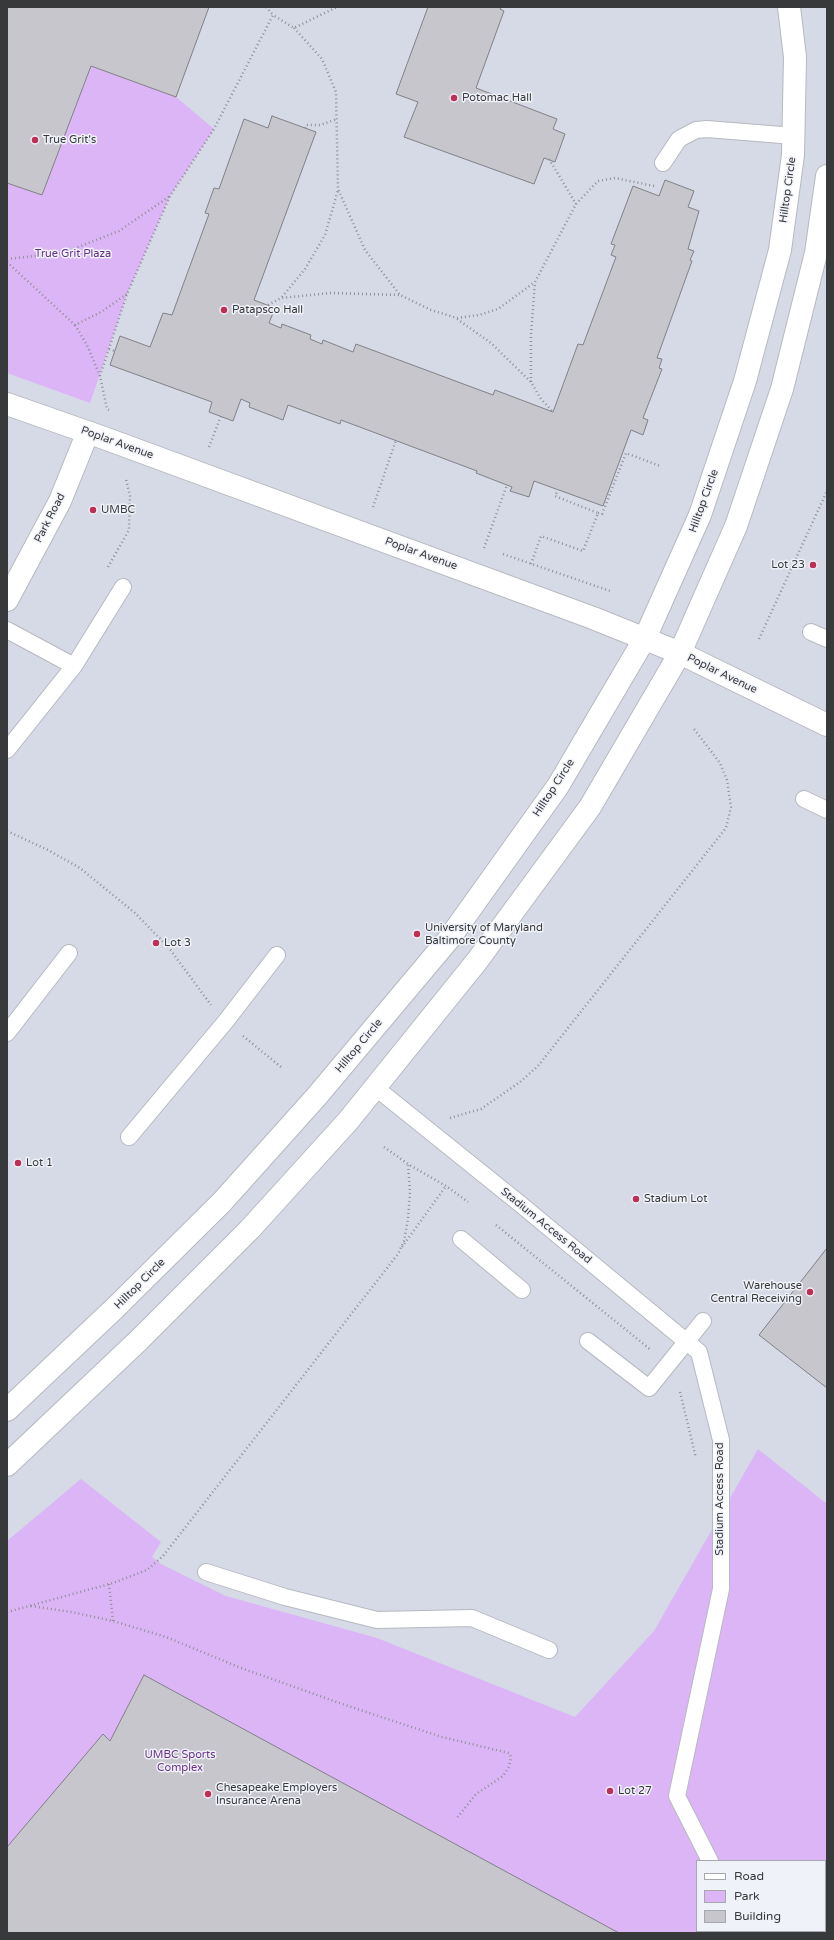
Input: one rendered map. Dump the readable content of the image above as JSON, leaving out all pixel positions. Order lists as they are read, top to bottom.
{
  "streets": {
    "street": ["Hilltop Circle", "Poplar Avenue", "Park Road"],
    "lane": ["Stadium Access Road"]
  },
  "crossings": [
    ["Hilltop Circle", "Poplar Avenue"],
    ["Poplar Avenue", "Park Road"]
  ],
  "parks": ["True Grit Plaza", "UMBC Sports Complex"],
  "places": [
    "Potomac Hall",
    "True Grit's",
    "Patapsco Hall",
    "UMBC",
    "Lot 23",
    "University of Maryland Baltimore County",
    "Lot 3",
    "Lot 1",
    "Stadium Lot",
    "Warehouse Central Receiving",
    "Lot 27",
    "Chesapeake Employers Insurance Arena"
  ],
  "legend": ["Road", "Park", "Building"]
}
